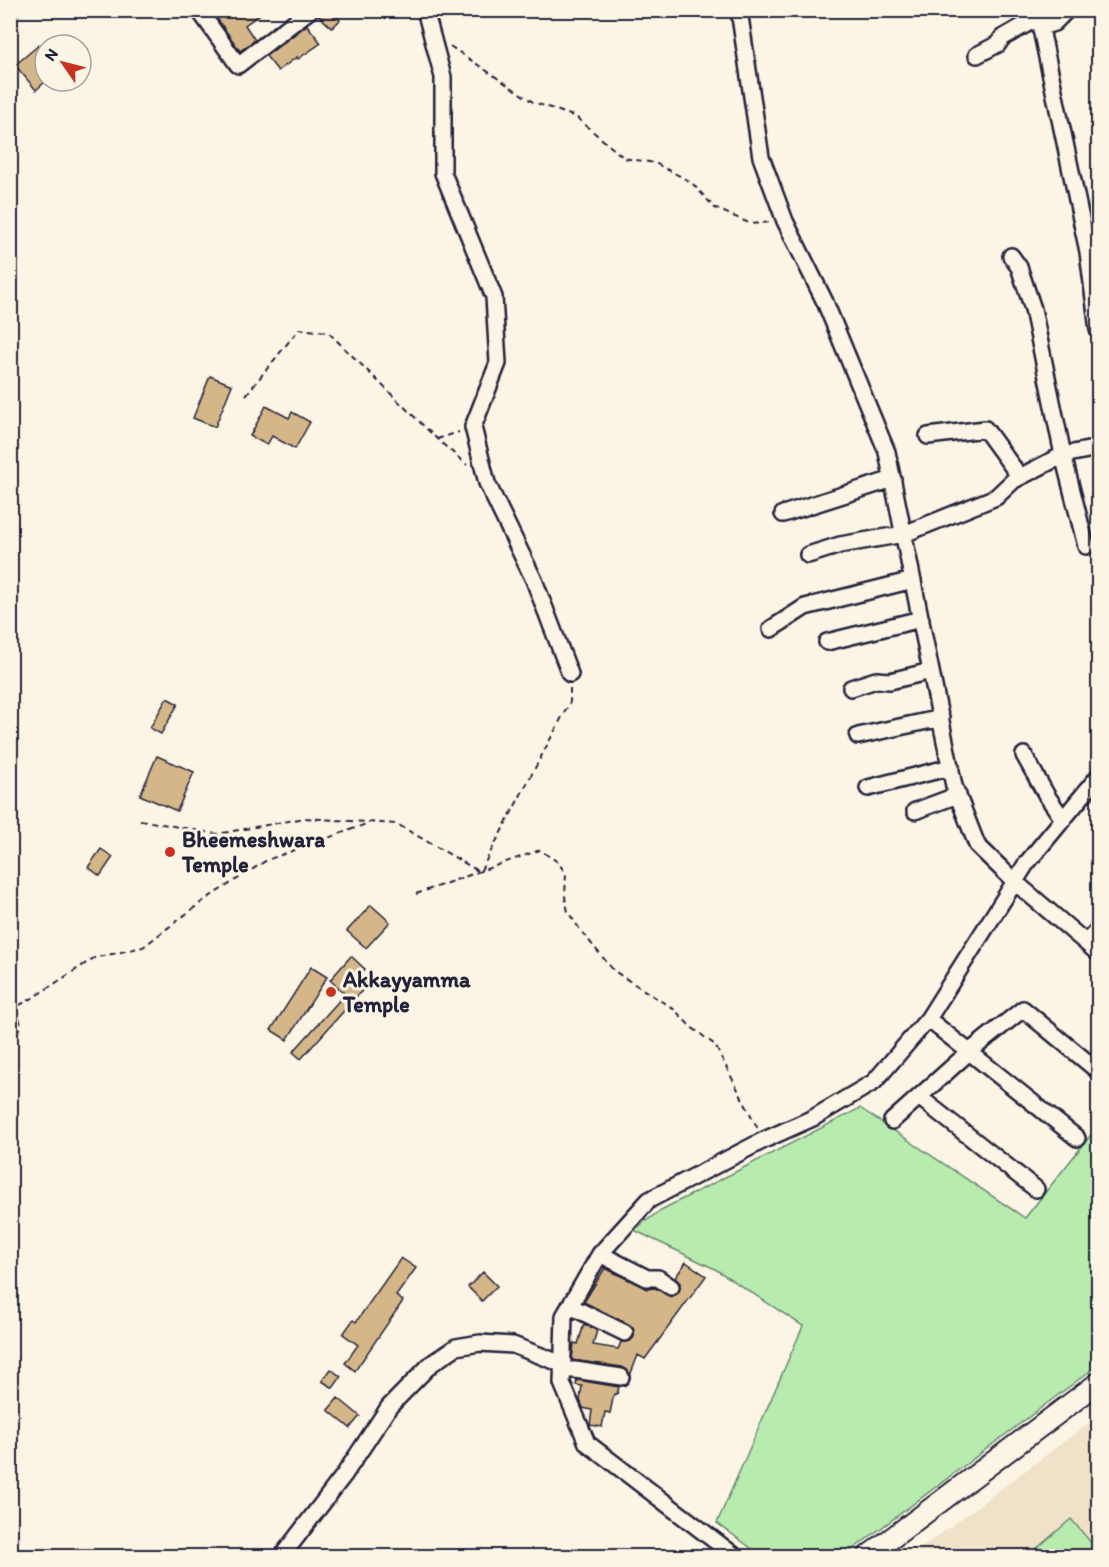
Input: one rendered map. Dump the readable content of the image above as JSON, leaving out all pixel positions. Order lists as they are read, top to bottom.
{
  "places": ["Bheemeshwara Temple", "Akkayyamma Temple"],
  "north": "top left"
}
